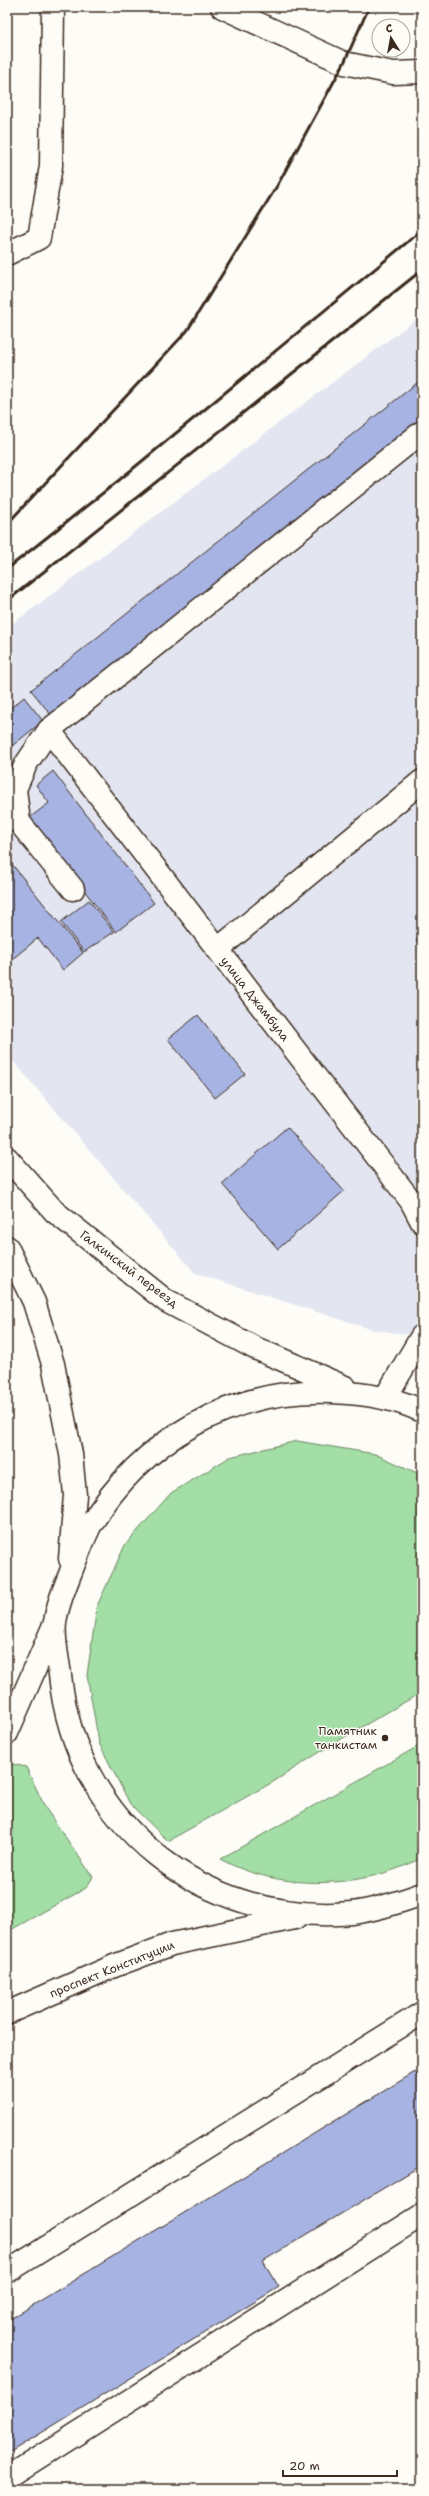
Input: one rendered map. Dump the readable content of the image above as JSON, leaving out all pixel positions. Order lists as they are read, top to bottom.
{
  "streets": {
    "main road": ["улица Джамбула", "Галкинский переезд", "проспект Конституции"]
  },
  "places": ["Памятник танкистам"],
  "scale_bar": "20 m",
  "north": "top"
}
